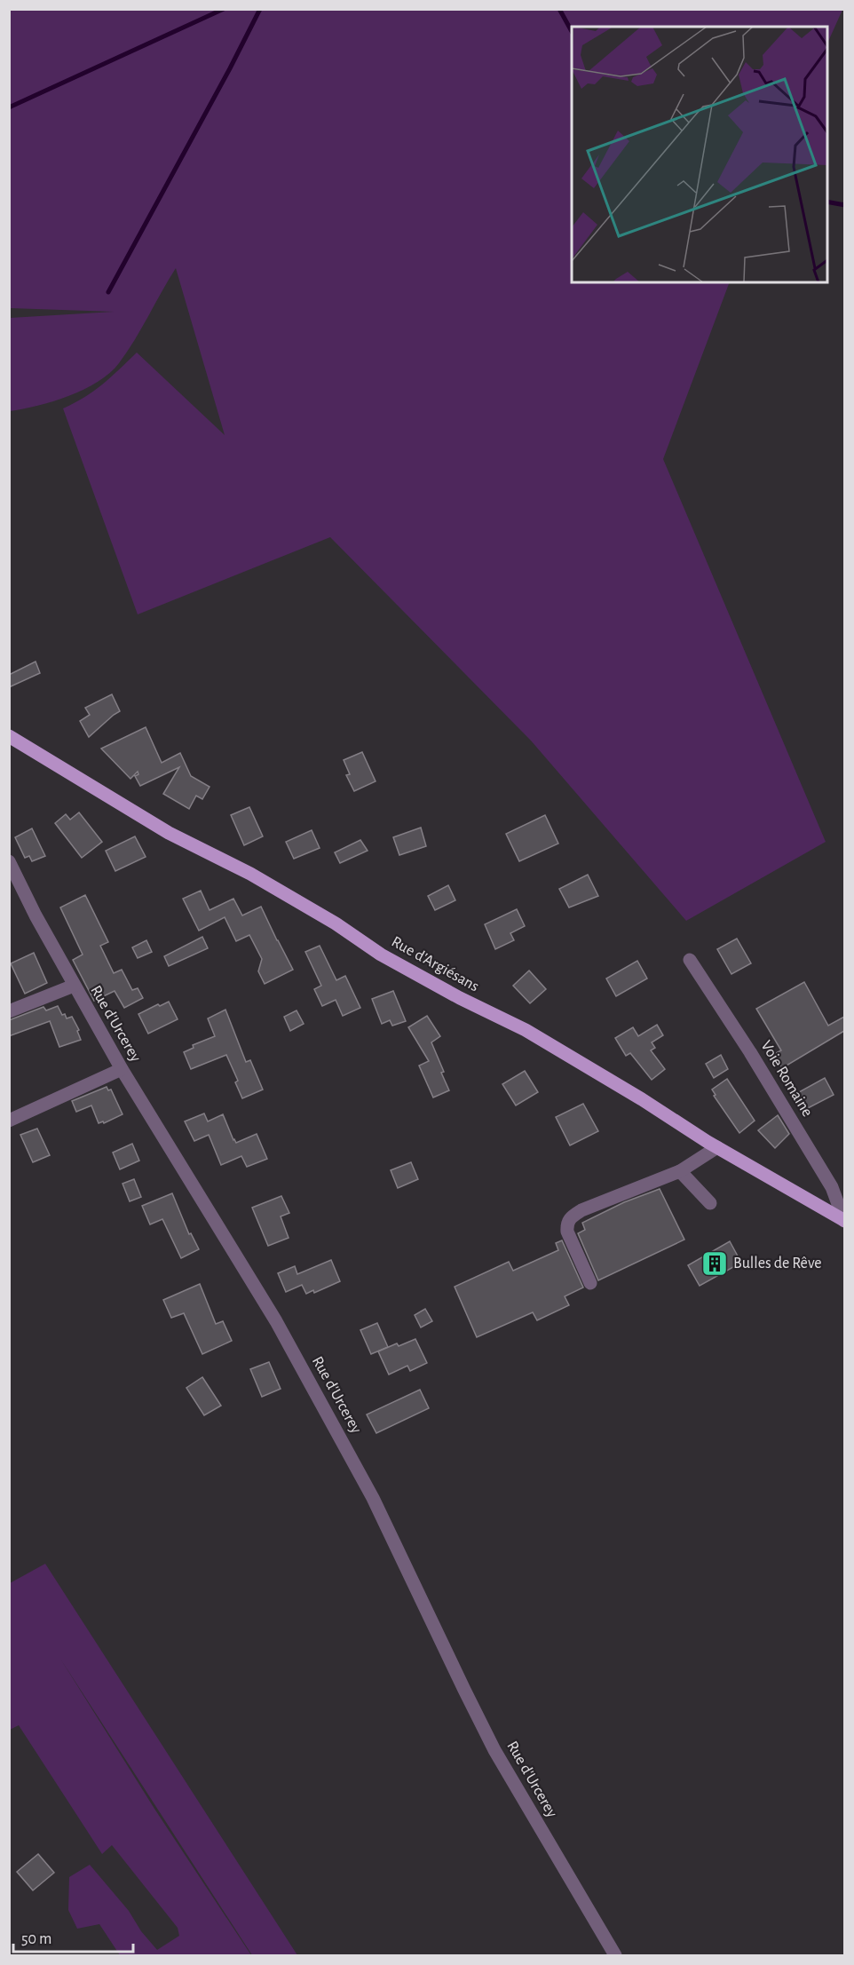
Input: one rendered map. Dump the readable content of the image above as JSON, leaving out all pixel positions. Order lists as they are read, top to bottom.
{
  "streets": {
    "main road": ["Rue d'Argiésans"],
    "street": ["Rue d'Urcerey", "Voie Romaine"]
  },
  "crossings": [
    ["Rue d'Argiésans", "Voie Romaine"]
  ],
  "places": {
    "building": ["Bulles de Rêve"]
  },
  "scale_bar": "50 m"
}
